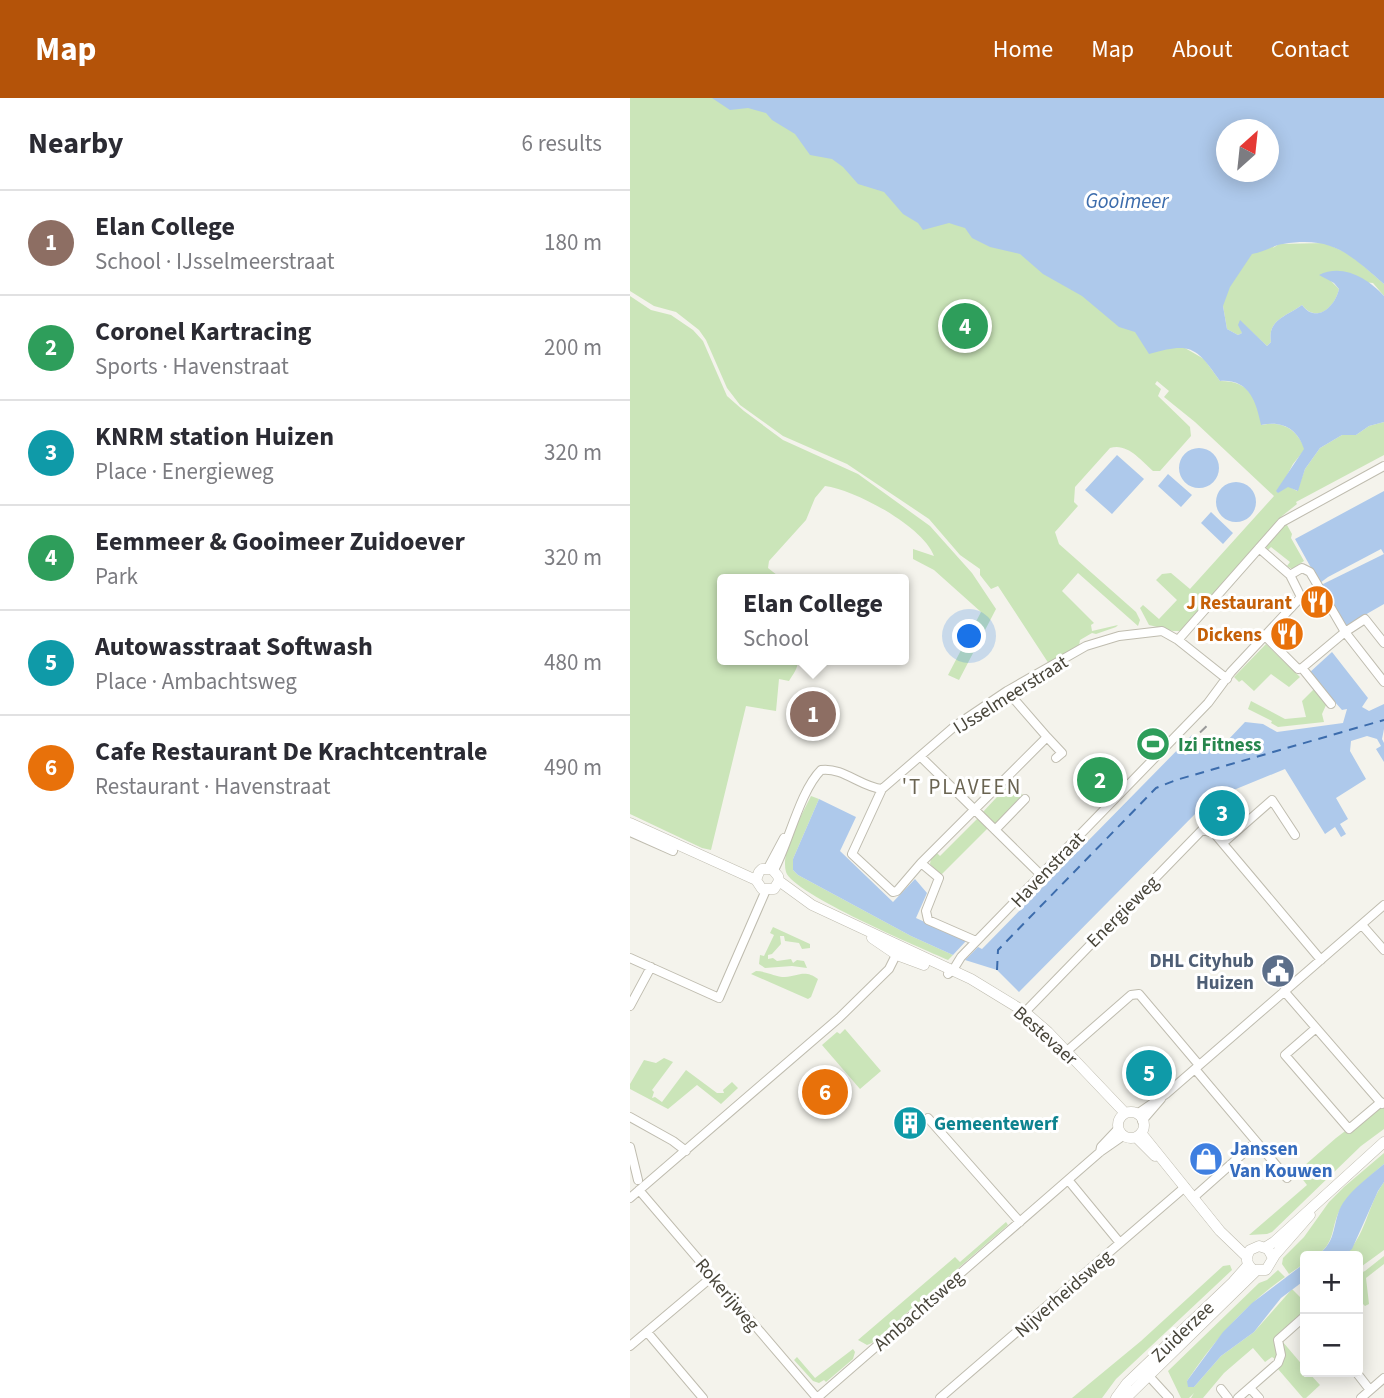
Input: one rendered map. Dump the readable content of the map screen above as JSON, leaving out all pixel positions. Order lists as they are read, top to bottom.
{
  "streets": {
    "street": [
      "IJsselmeerstraat",
      "Havenstraat",
      "Energieweg",
      "Bestevaer",
      "Nijverheidsweg",
      "Rokerijweg",
      "Ambachtsweg",
      "Zuiderzee"
    ]
  },
  "crossings": [
    ["IJsselmeerstraat", "Havenstraat"],
    ["Havenstraat", "Bestevaer"],
    ["Energieweg", "Bestevaer"],
    ["Bestevaer", "Ambachtsweg"],
    ["Rokerijweg", "Ambachtsweg"]
  ],
  "districts": ["'T PLAVEEN"],
  "water": ["Gooimeer"],
  "places": {
    "restaurant": ["J Restaurant", "Dickens"],
    "sports": ["Izi Fitness"],
    "public building": ["DHL Cityhub Huizen"],
    "building": ["Gemeentewerf"],
    "shop": ["Janssen Van Kouwen"]
  },
  "north": "top right",
  "page": {
    "header": "Map",
    "nav": [
      "Home",
      "Map",
      "About",
      "Contact"
    ],
    "heading": ["Nearby", "6 results"],
    "list": [
      {
        "mark": "1",
        "name": "Elan College",
        "note": "School · IJsselmeerstraat",
        "value": "180 m"
      },
      {
        "mark": "2",
        "name": "Coronel Kartracing",
        "note": "Sports · Havenstraat",
        "value": "200 m"
      },
      {
        "mark": "3",
        "name": "KNRM station Huizen",
        "note": "Place · Energieweg",
        "value": "320 m"
      },
      {
        "mark": "4",
        "name": "Eemmeer & Gooimeer Zuidoever",
        "note": "Park",
        "value": "320 m"
      },
      {
        "mark": "5",
        "name": "Autowasstraat Softwash",
        "note": "Place · Ambachtsweg",
        "value": "480 m"
      },
      {
        "mark": "6",
        "name": "Cafe Restaurant De Krachtcentrale",
        "note": "Restaurant · Havenstraat",
        "value": "490 m"
      }
    ],
    "pins": [
      "4",
      "1",
      "2",
      "3",
      "5",
      "6"
    ],
    "popup": ["Elan College", "School"],
    "map_buttons": ["+", "−"]
  }
}
